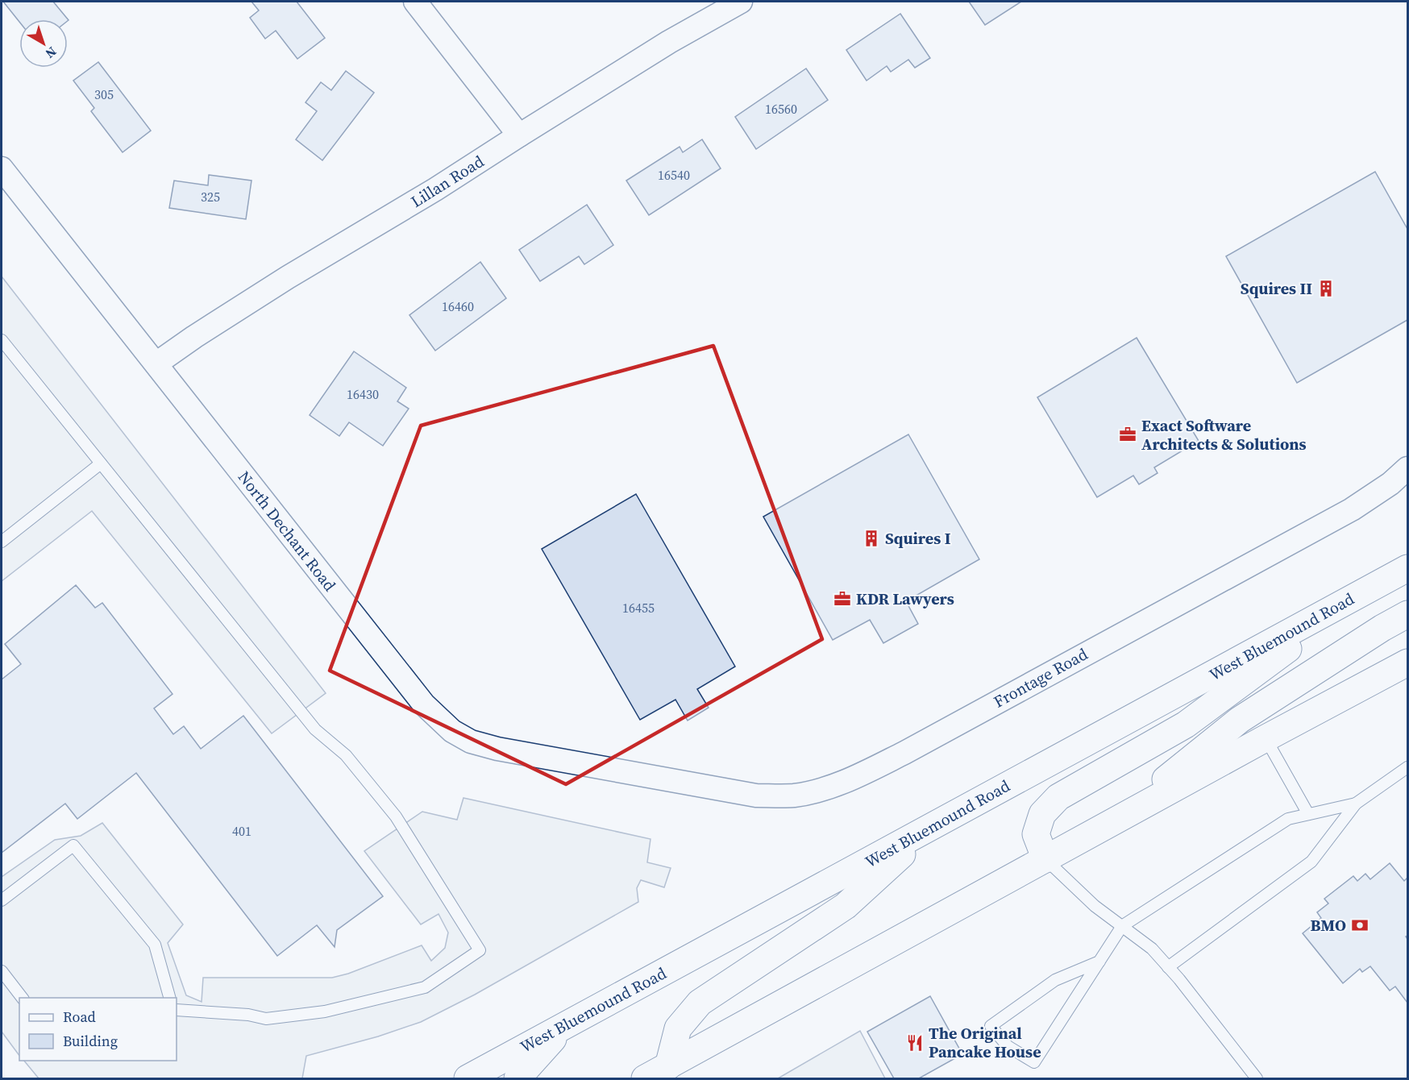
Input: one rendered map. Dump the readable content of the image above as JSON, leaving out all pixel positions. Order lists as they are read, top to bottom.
{
  "streets": {
    "main road": ["West Bluemound Road"],
    "street": ["Lillan Road", "North Dechant Road", "Frontage Road"]
  },
  "crossings": [
    ["Lillan Road", "North Dechant Road"],
    ["North Dechant Road", "Frontage Road"]
  ],
  "places": {
    "building": ["Squires II", "Squires I"],
    "office": ["Exact Software Architects & Solutions", "KDR Lawyers"],
    "bank": ["BMO"],
    "restaurant": ["The Original Pancake House"]
  },
  "house_numbers": [
    "305",
    "16560",
    "16540",
    "325",
    "16460",
    "16430",
    "16455",
    "401"
  ],
  "legend": ["Road", "Building"],
  "north": "bottom right"
}
